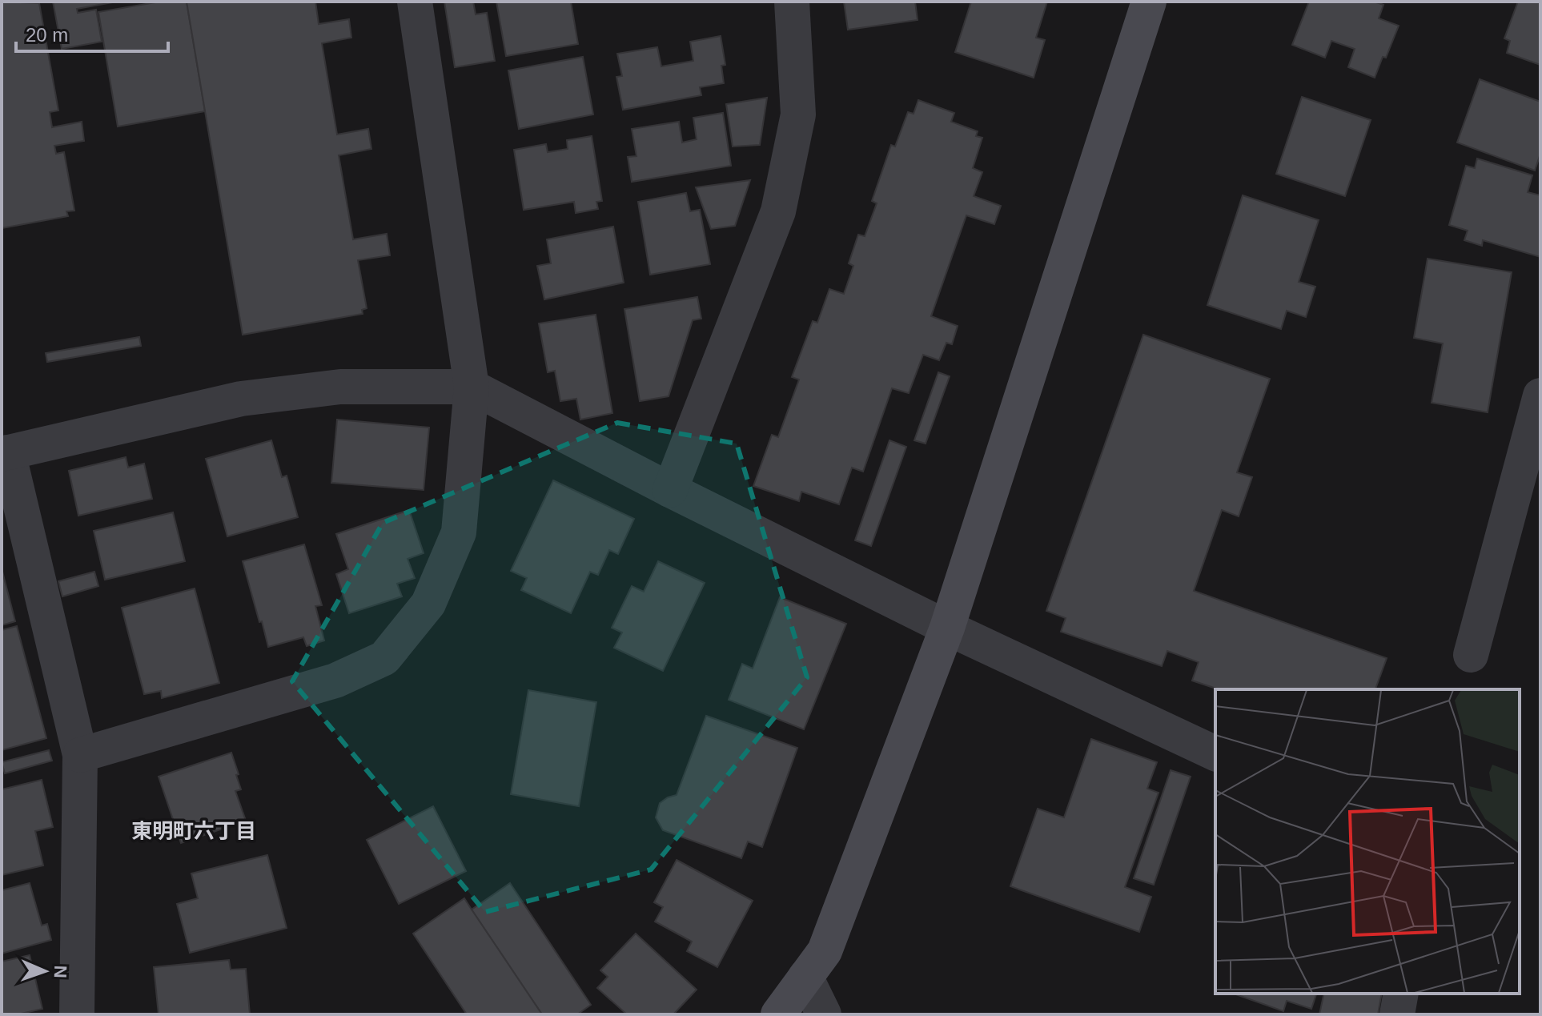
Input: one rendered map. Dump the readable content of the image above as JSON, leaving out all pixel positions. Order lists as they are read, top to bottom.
{
  "districts": ["東明町六丁目"],
  "scale_bar": "20 m",
  "north": "right"
}
